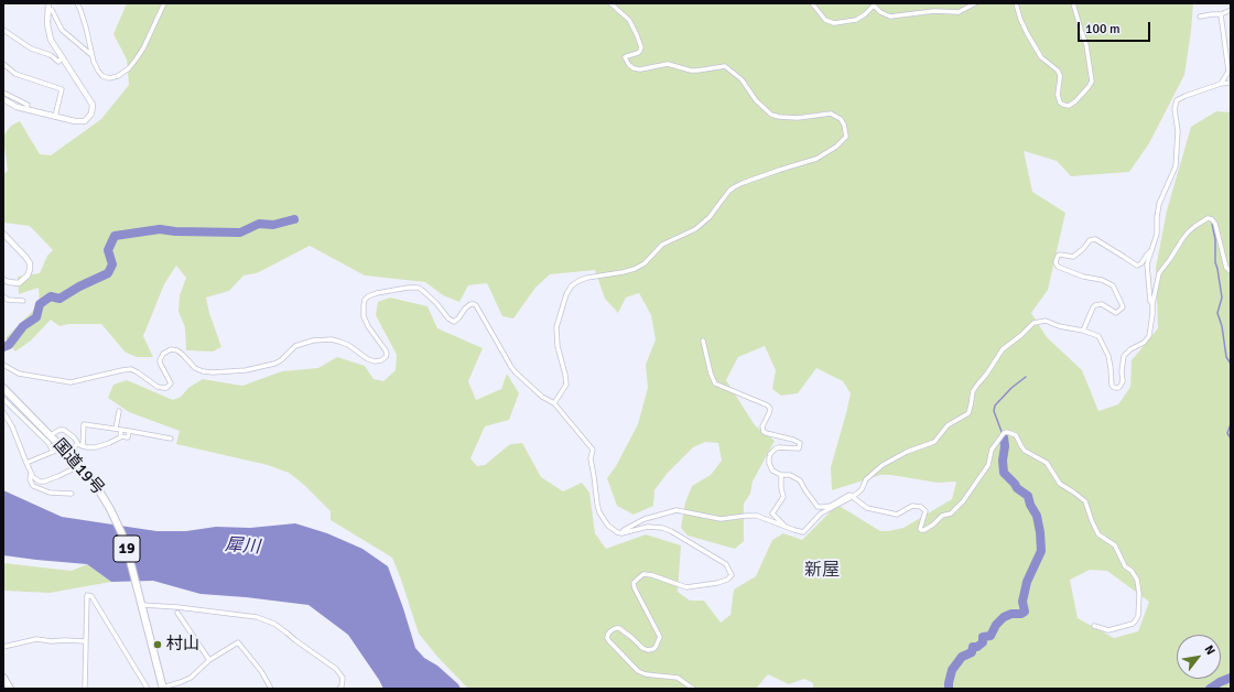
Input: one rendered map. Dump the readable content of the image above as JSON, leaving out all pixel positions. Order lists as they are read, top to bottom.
{
  "streets": {
    "main road": ["国道19号", "19"]
  },
  "districts": ["新屋"],
  "water": ["犀川"],
  "places": ["村山"],
  "scale_bar": "100 m",
  "north": "top right"
}
